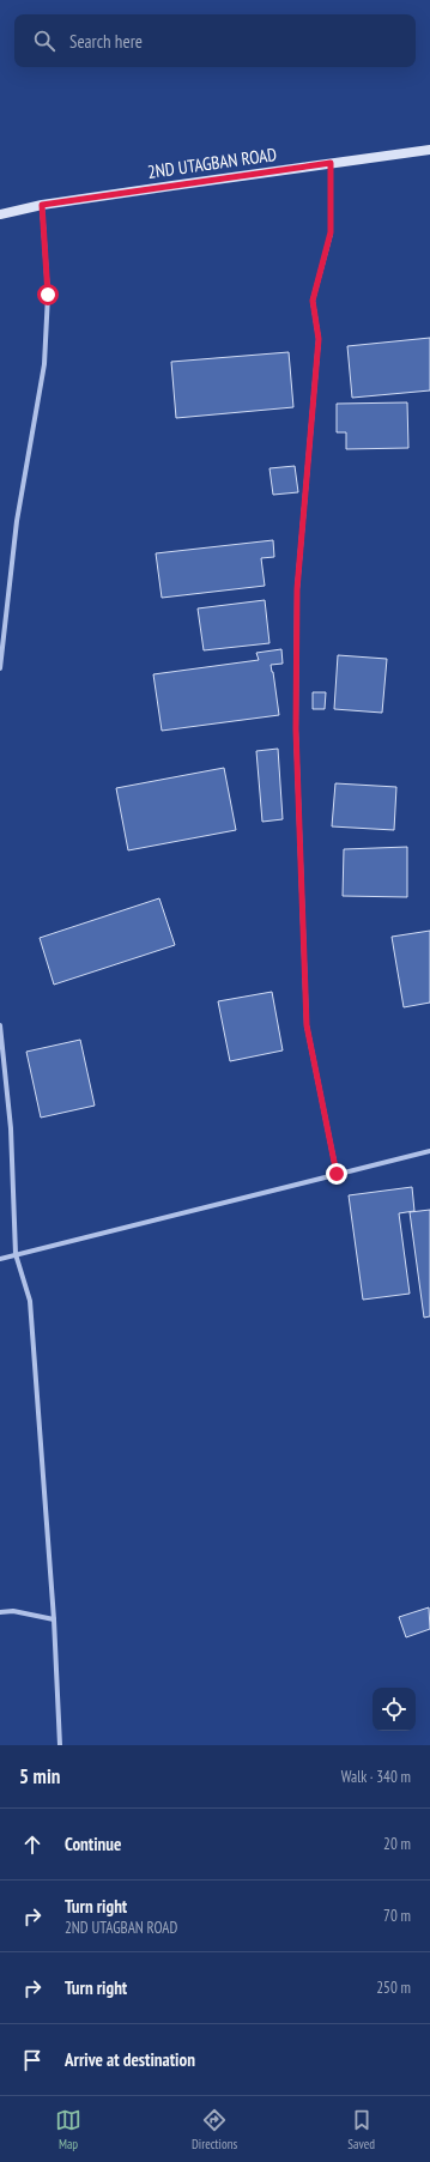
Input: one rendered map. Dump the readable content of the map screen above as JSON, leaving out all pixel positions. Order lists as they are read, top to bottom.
{
  "streets": {
    "street": ["2ND UTAGBAN ROAD"]
  },
  "page": {
    "search": "Search here",
    "heading": ["5 min", "Walk · 340 m"],
    "list": [
      ["Continue", "20 m"],
      ["Turn right", "2ND UTAGBAN ROAD", "70 m"],
      ["Turn right", "250 m"],
      "Arrive at destination"
    ],
    "nav": ["Map", "Directions", "Saved"]
  }
}
